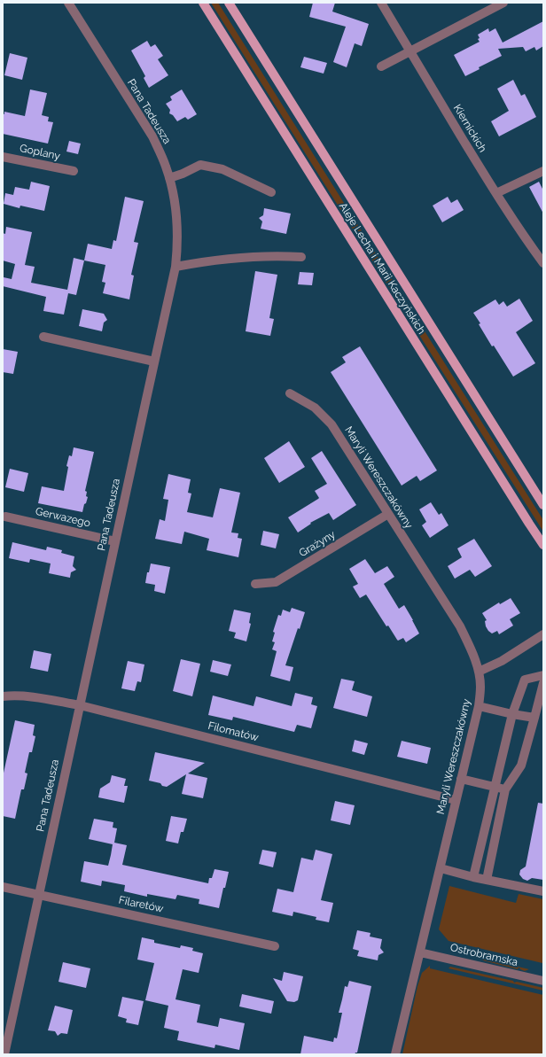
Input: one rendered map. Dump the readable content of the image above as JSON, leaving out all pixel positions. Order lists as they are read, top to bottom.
{
  "streets": {
    "main road": ["Aleje Lecha i Marii Kaczyńskich"],
    "street": [
      "Pana Tadeusza",
      "Kiernickich",
      "Goplany",
      "Maryli Wereszczakówny",
      "Gerwazego",
      "Grażyny",
      "Filomatów",
      "Filaretów",
      "Ostrobramska"
    ]
  },
  "crossings": [
    ["Pana Tadeusza", "Gerwazego"],
    ["Pana Tadeusza", "Filomatów"],
    ["Pana Tadeusza", "Filaretów"],
    ["Maryli Wereszczakówny", "Grażyny"],
    ["Maryli Wereszczakówny", "Filomatów"],
    ["Maryli Wereszczakówny", "Ostrobramska"]
  ]
}
